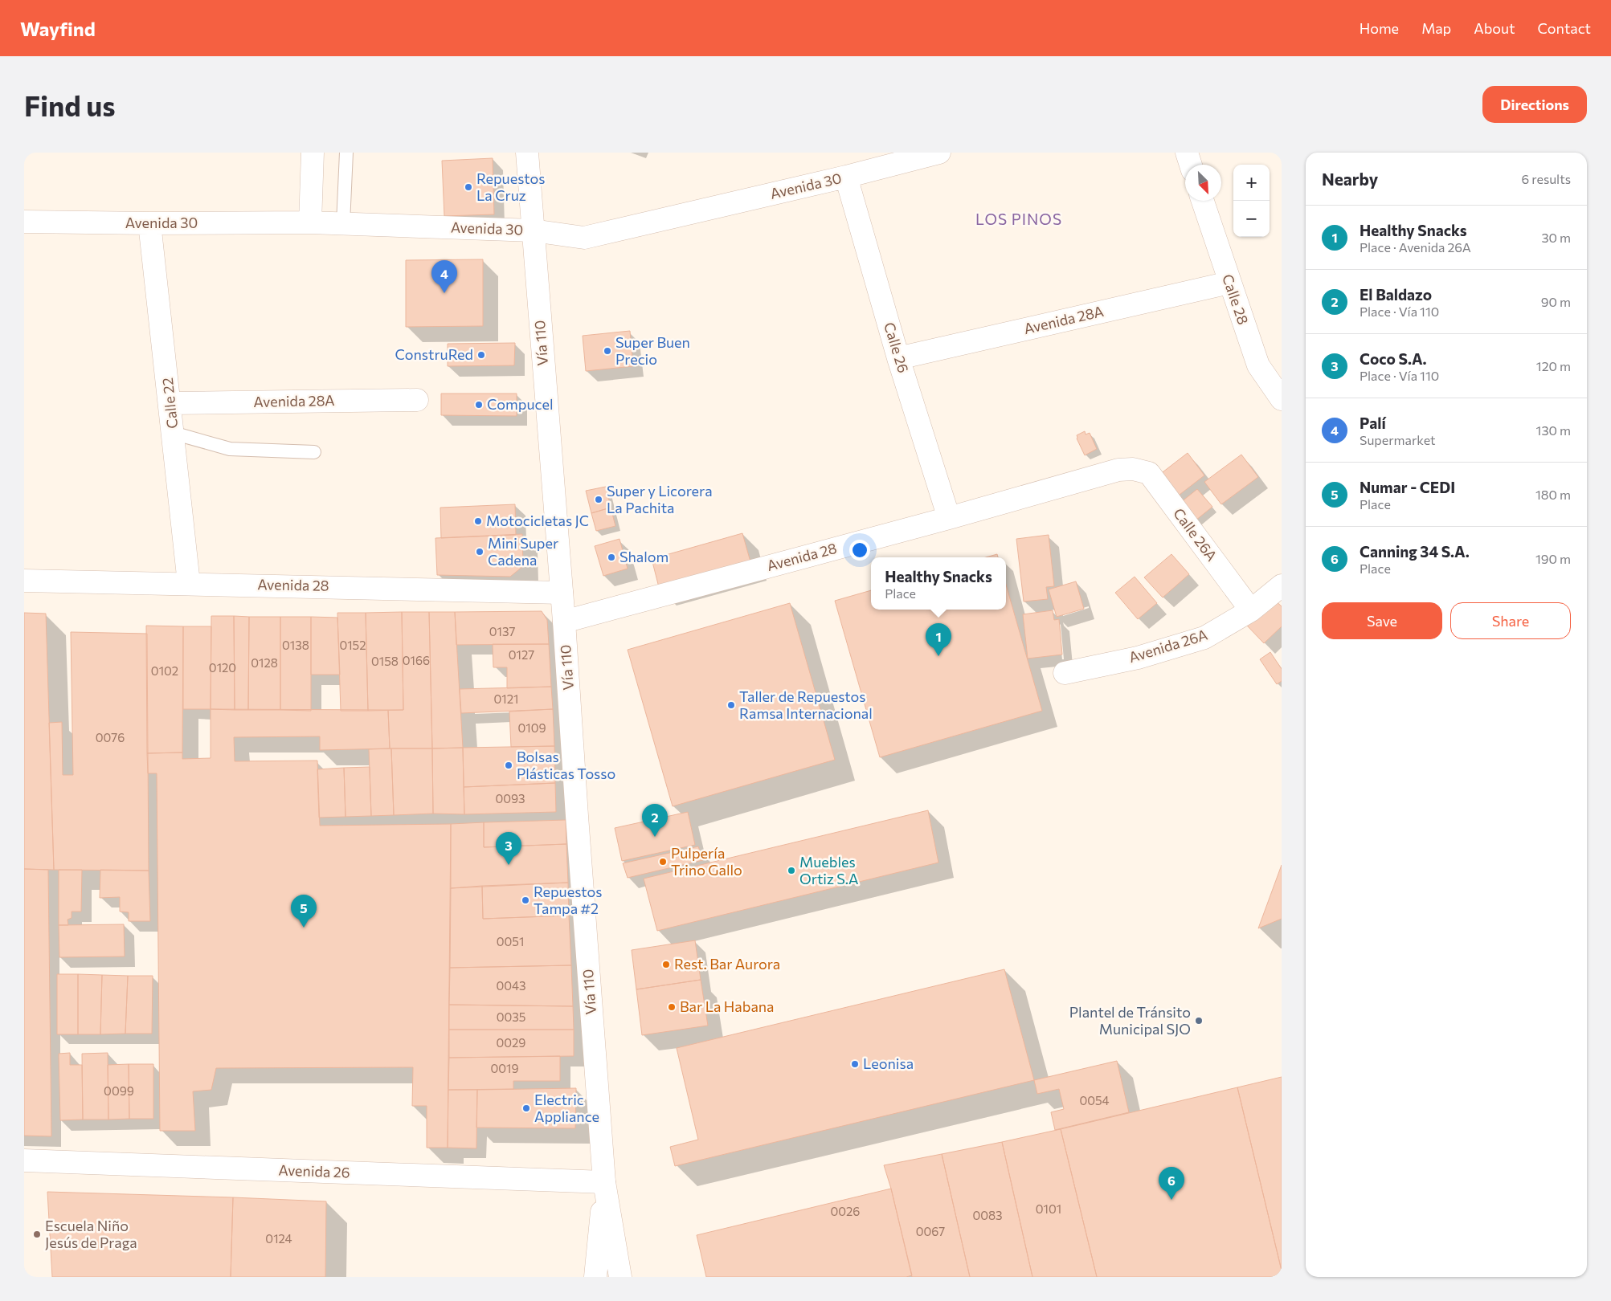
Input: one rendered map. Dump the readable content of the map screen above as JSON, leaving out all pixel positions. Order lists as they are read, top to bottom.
{
  "streets": {
    "street": [
      "Avenida 30",
      "Calle 28",
      "Avenida 28A",
      "Vía 110",
      "Calle 26",
      "Calle 22",
      "Calle 26A",
      "Avenida 28",
      "Avenida 26A",
      "Avenida 26"
    ]
  },
  "crossings": [
    ["Avenida 30", "Vía 110"],
    ["Avenida 30", "Calle 26"],
    ["Avenida 30", "Calle 22"],
    ["Calle 28", "Avenida 28A"],
    ["Avenida 28A", "Calle 26"],
    ["Avenida 28A", "Calle 22"],
    ["Vía 110", "Avenida 28"],
    ["Vía 110", "Avenida 26"],
    ["Calle 26", "Avenida 28"],
    ["Calle 22", "Avenida 28"],
    ["Calle 26A", "Avenida 28"],
    ["Calle 26A", "Avenida 26A"]
  ],
  "districts": ["LOS PINOS"],
  "places": [
    "Repuestos La Cruz",
    "Super Buen Precio",
    "ConstruRed",
    "Compucel",
    "Super y Licorera La Pachita",
    "Motocicletas JC",
    "Mini Super Cadena",
    "Shalom",
    "Taller de Repuestos Ramsa Internacional",
    "Bolsas Plásticas Tosso",
    "Pulpería Trino Gallo",
    "Muebles Ortiz S.A",
    "Repuestos Tampa #2",
    "Rest. Bar Aurora",
    "Bar La Habana",
    "Plantel de Tránsito Municipal SJO",
    "Leonisa",
    "Electric Appliance",
    "Escuela Niño Jesús de Praga"
  ],
  "house_numbers": [
    "0137",
    "0138",
    "0152",
    "0127",
    "0166",
    "0158",
    "0128",
    "0120",
    "0102",
    "0121",
    "0109",
    "0076",
    "0093",
    "0051",
    "0043",
    "0035",
    "0029",
    "0019",
    "0099",
    "0054",
    "0101",
    "0026",
    "0083",
    "0067",
    "0124"
  ],
  "north": "bottom right",
  "page": {
    "header": "Wayfind",
    "nav": [
      "Home",
      "Map",
      "About",
      "Contact"
    ],
    "buttons": [
      "Directions",
      ["Save", "Share"]
    ],
    "title": "Find us",
    "heading": ["Nearby", "6 results"],
    "map_buttons": ["+", "−"],
    "list": [
      {
        "mark": "1",
        "name": "Healthy Snacks",
        "note": "Place · Avenida 26A",
        "value": "30 m"
      },
      {
        "mark": "2",
        "name": "El Baldazo",
        "note": "Place · Vía 110",
        "value": "90 m"
      },
      {
        "mark": "3",
        "name": "Coco S.A.",
        "note": "Place · Vía 110",
        "value": "120 m"
      },
      {
        "mark": "4",
        "name": "Palí",
        "note": "Supermarket",
        "value": "130 m"
      },
      {
        "mark": "5",
        "name": "Numar - CEDI",
        "note": "Place",
        "value": "180 m"
      },
      {
        "mark": "6",
        "name": "Canning 34 S.A.",
        "note": "Place",
        "value": "190 m"
      }
    ],
    "pins": [
      "4",
      "1",
      "2",
      "3",
      "5",
      "6"
    ],
    "popup": ["Healthy Snacks", "Place"]
  }
}
